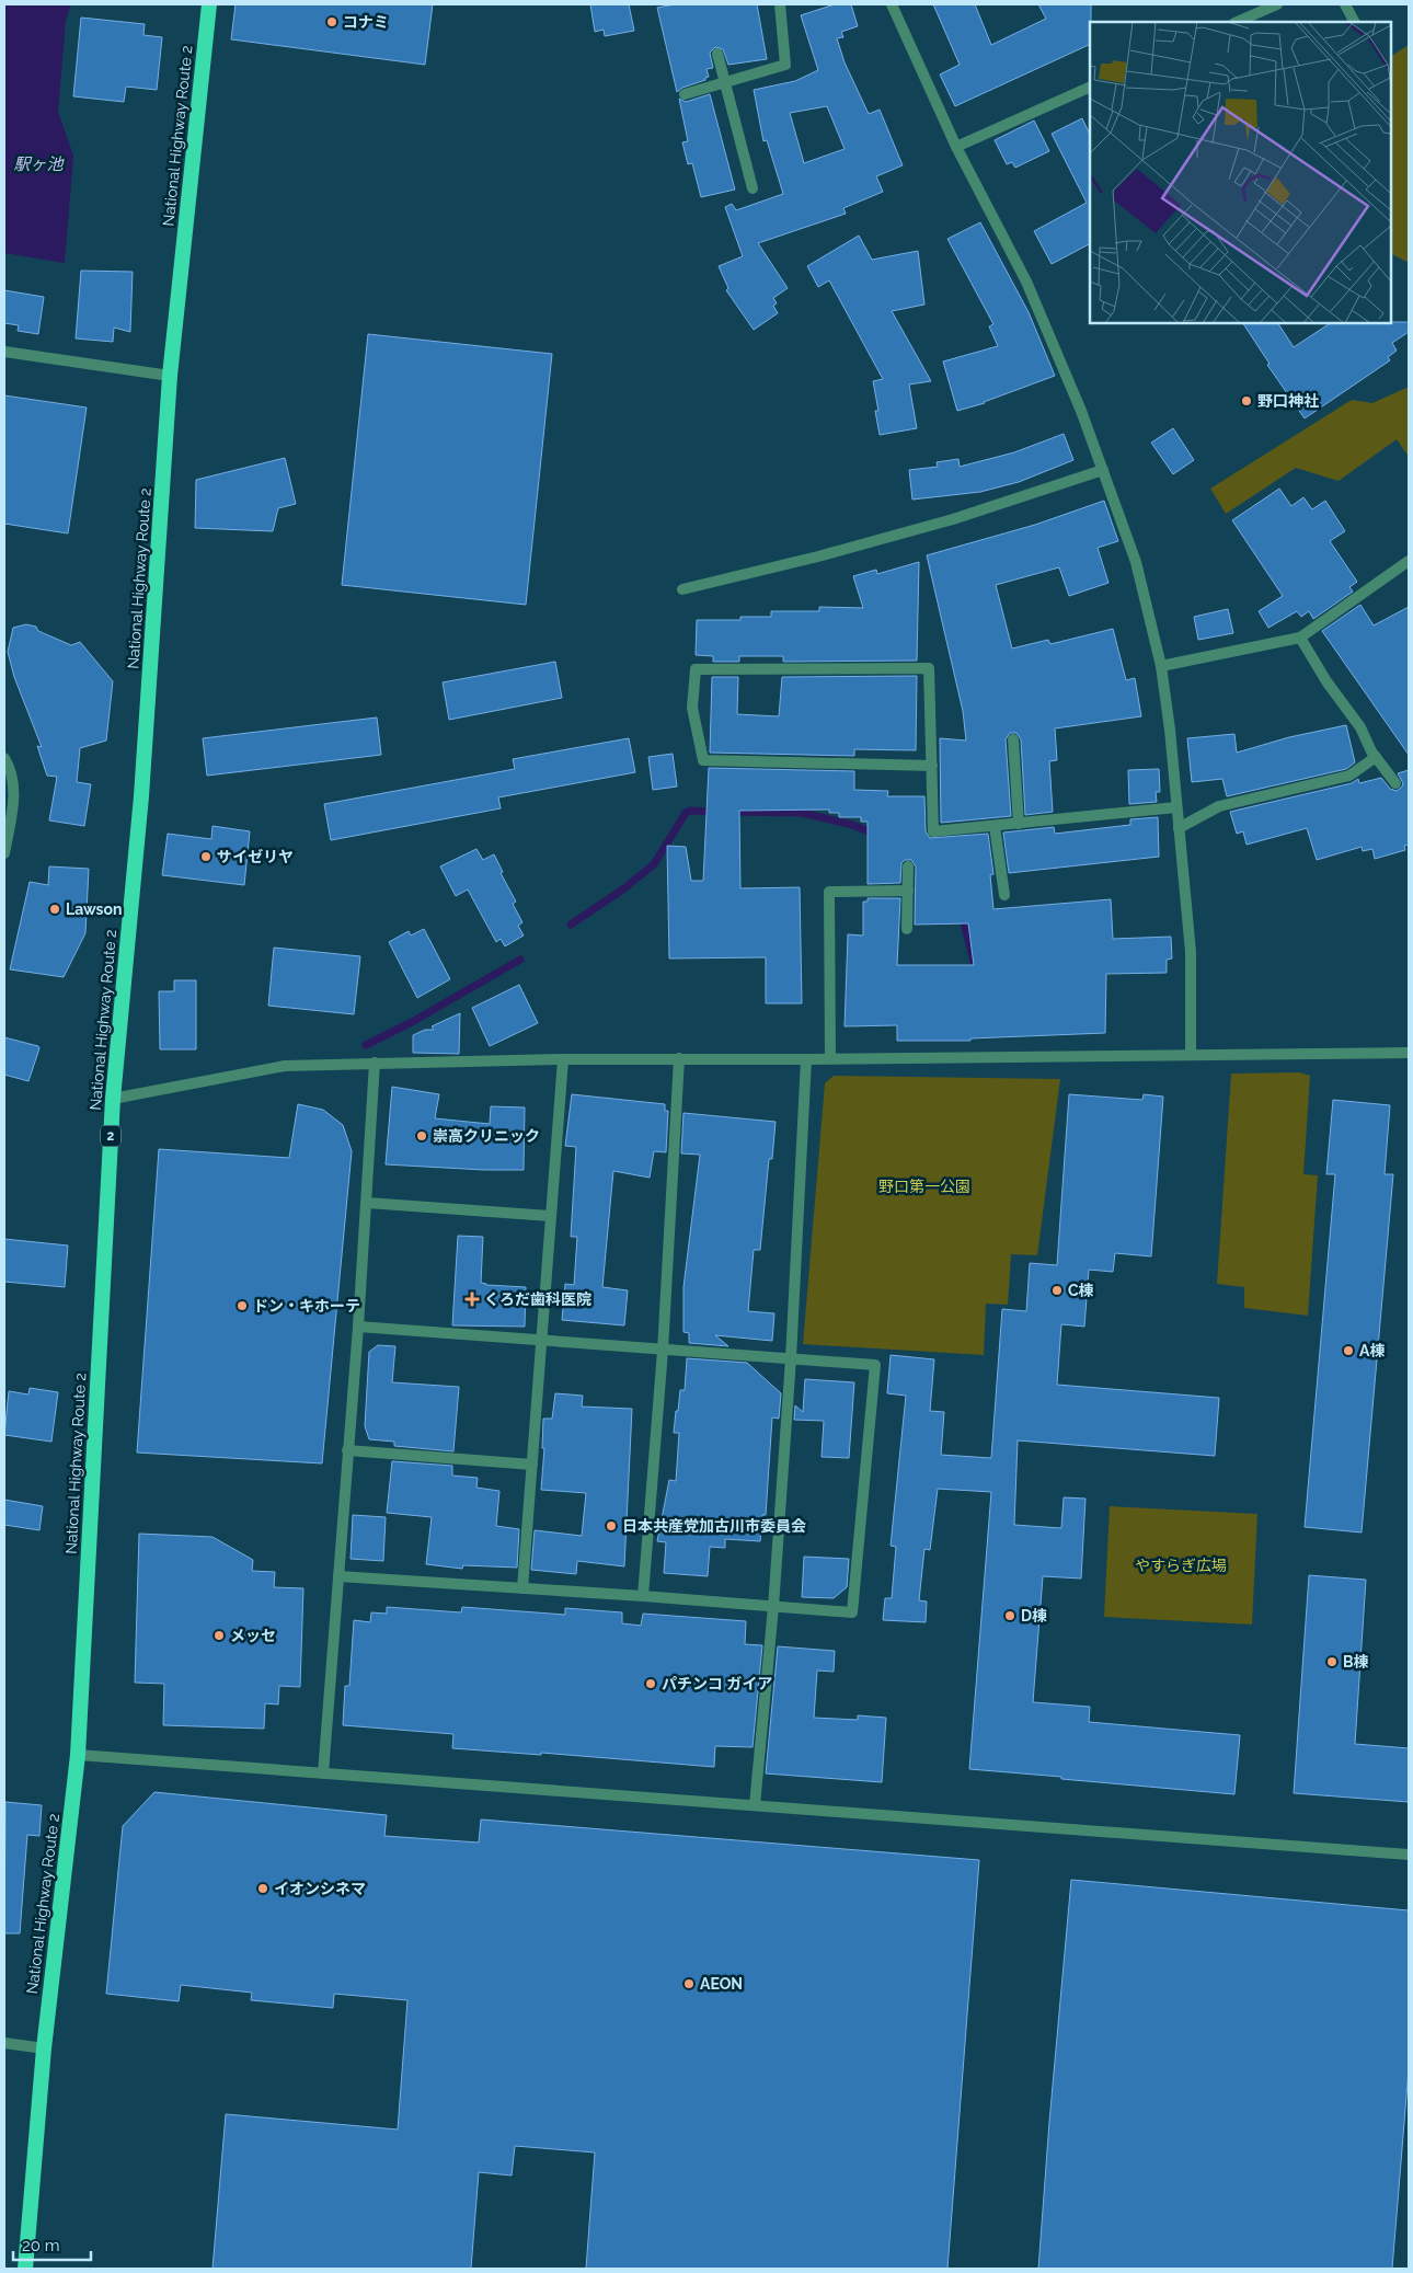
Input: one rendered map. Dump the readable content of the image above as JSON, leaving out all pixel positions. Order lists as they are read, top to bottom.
{
  "streets": {
    "highway": ["National Highway Route 2", "2"]
  },
  "water": ["駅ヶ池"],
  "parks": ["野口第一公園", "やすらぎ広場"],
  "places": {
    "other": [
      "コナミ",
      "野口神社",
      "サイゼリヤ",
      "Lawson",
      "崇高クリニック",
      "C棟",
      "ドン・キホーテ",
      "A棟",
      "日本共産党加古川市委員会",
      "D棟",
      "メッセ",
      "B棟",
      "パチンコ ガイア",
      "イオンシネマ",
      "AEON"
    ],
    "health": ["くろだ歯科医院"]
  },
  "scale_bar": "20 m"
}
